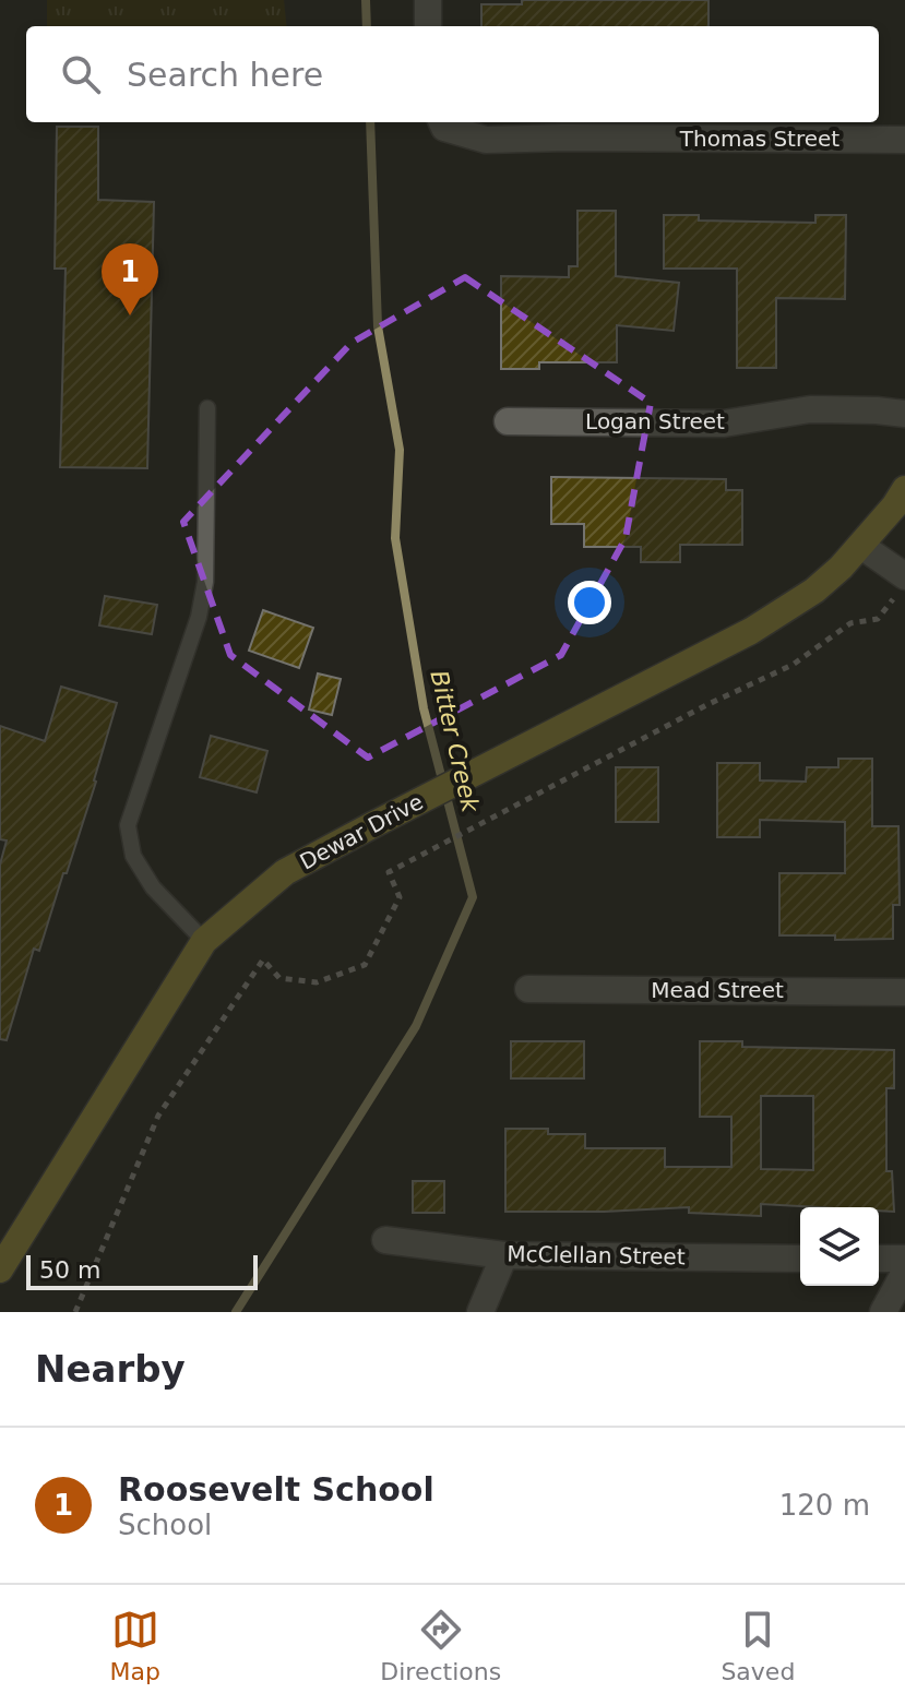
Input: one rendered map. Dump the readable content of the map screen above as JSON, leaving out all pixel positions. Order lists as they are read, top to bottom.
{
  "streets": {
    "main road": ["Dewar Drive"],
    "street": [
      "Thomas Street",
      "Logan Street",
      "Mead Street",
      "McClellan Street"
    ]
  },
  "water": ["Bitter Creek"],
  "scale_bar": "50 m",
  "page": {
    "search": "Search here",
    "pins": "1",
    "scale": "50 m",
    "heading": "Nearby",
    "list": [
      {
        "mark": "1",
        "name": "Roosevelt School",
        "note": "School",
        "value": "120 m"
      }
    ],
    "nav": ["Map", "Directions", "Saved"]
  }
}
